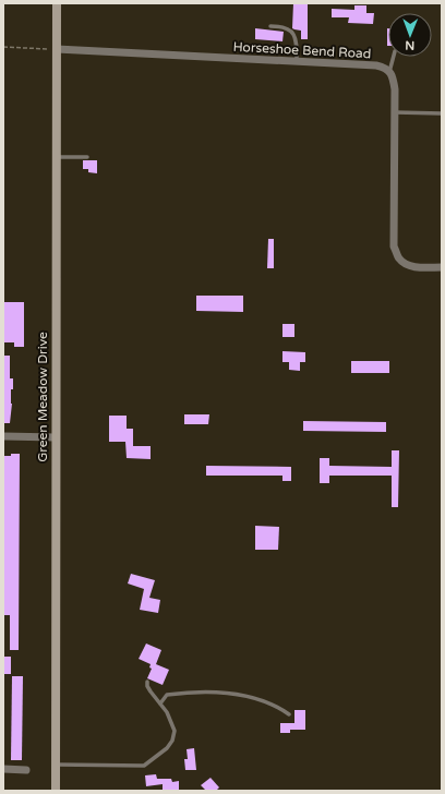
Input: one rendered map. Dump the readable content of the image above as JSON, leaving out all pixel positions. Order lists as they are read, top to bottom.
{
  "streets": {
    "main road": ["Green Meadow Drive"],
    "street": ["Horseshoe Bend Road"]
  },
  "crossings": [
    ["Horseshoe Bend Road", "Green Meadow Drive"]
  ],
  "north": "bottom"
}
